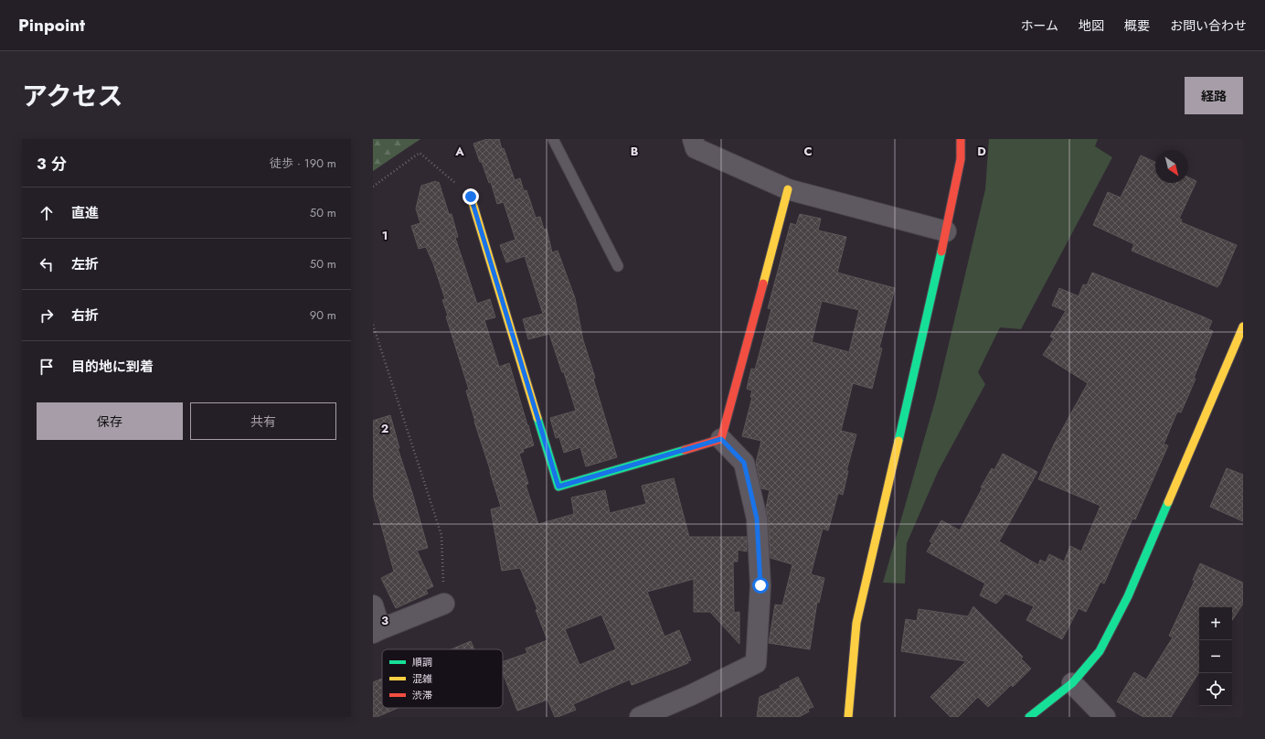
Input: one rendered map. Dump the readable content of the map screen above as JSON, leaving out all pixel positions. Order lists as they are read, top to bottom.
{
  "legend": ["順調", "混雑", "渋滞"],
  "north": "bottom right",
  "page": {
    "header": "Pinpoint",
    "nav": [
      "ホーム",
      "地図",
      "概要",
      "お問い合わせ"
    ],
    "title": "アクセス",
    "buttons": [
      "経路",
      ["保存", "共有"]
    ],
    "heading": ["3 分", "徒歩 · 190 m"],
    "list": [
      ["直進", "50 m"],
      ["左折", "50 m"],
      ["右折", "90 m"],
      "目的地に到着"
    ],
    "map_buttons": ["+", "−"]
  },
  "grid": {
    "columns": [
      "A",
      "B",
      "C",
      "D"
    ],
    "rows": ["1", "2", "3"]
  }
}
